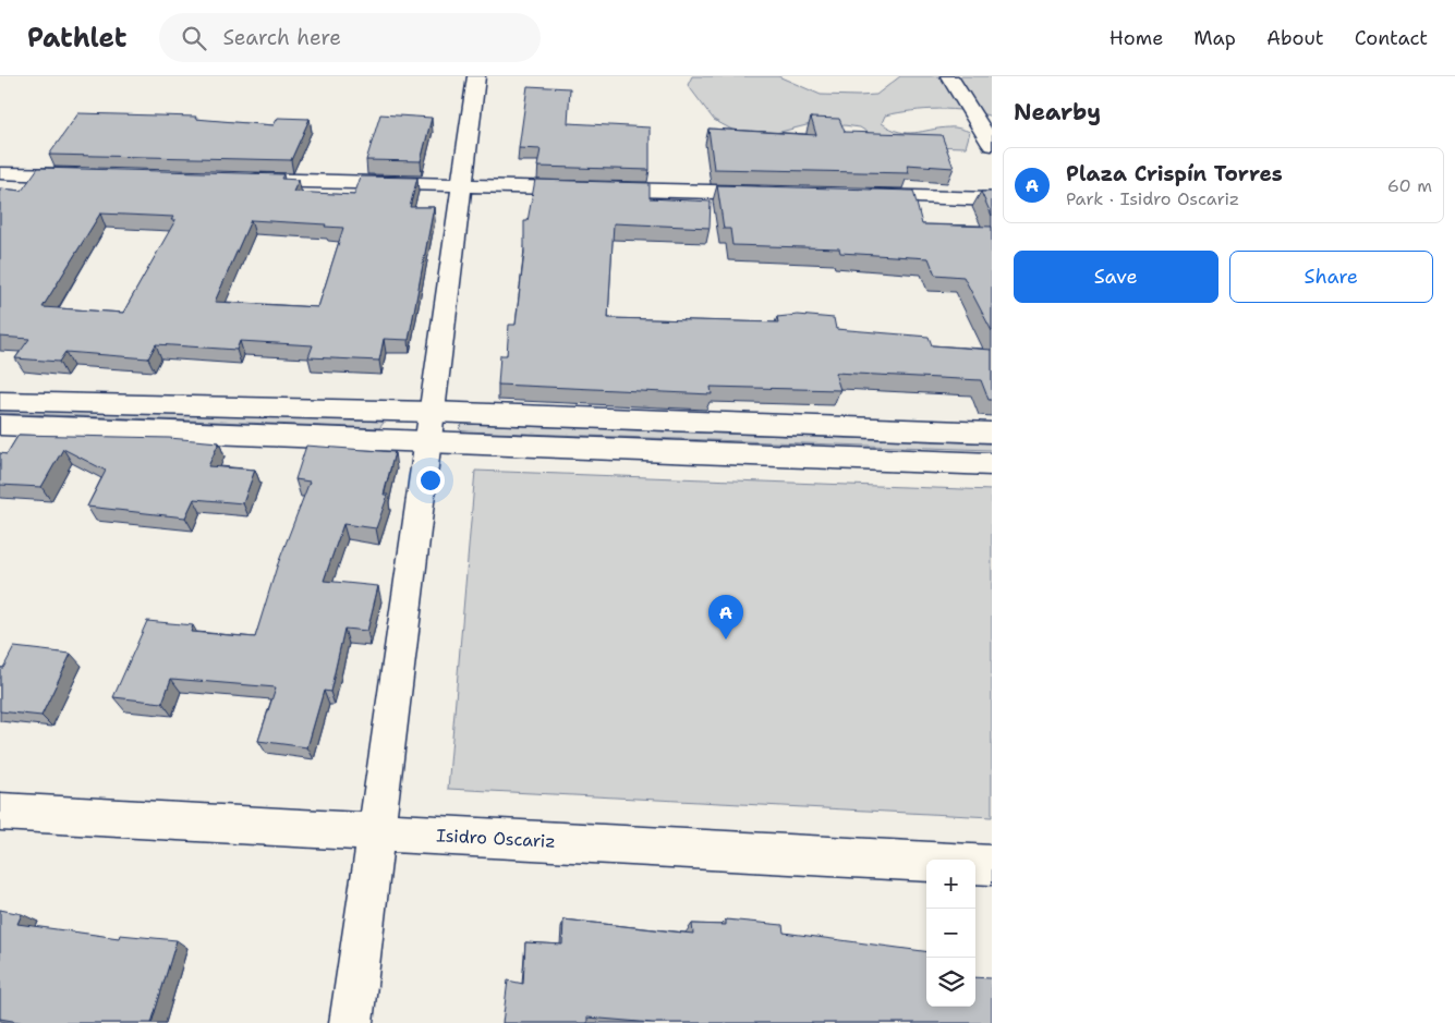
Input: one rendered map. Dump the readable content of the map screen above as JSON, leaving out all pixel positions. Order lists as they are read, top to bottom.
{
  "streets": {
    "street": ["Isidro Oscariz"]
  },
  "page": {
    "header": "Pathlet",
    "search": "Search here",
    "nav": [
      "Home",
      "Map",
      "About",
      "Contact"
    ],
    "heading": "Nearby",
    "list": [
      {
        "mark": "A",
        "name": "Plaza Crispín Torres",
        "note": "Park · Isidro Oscariz",
        "value": "60 m"
      }
    ],
    "buttons": ["Save", "Share"],
    "pins": "A",
    "map_buttons": ["+", "−"]
  }
}
